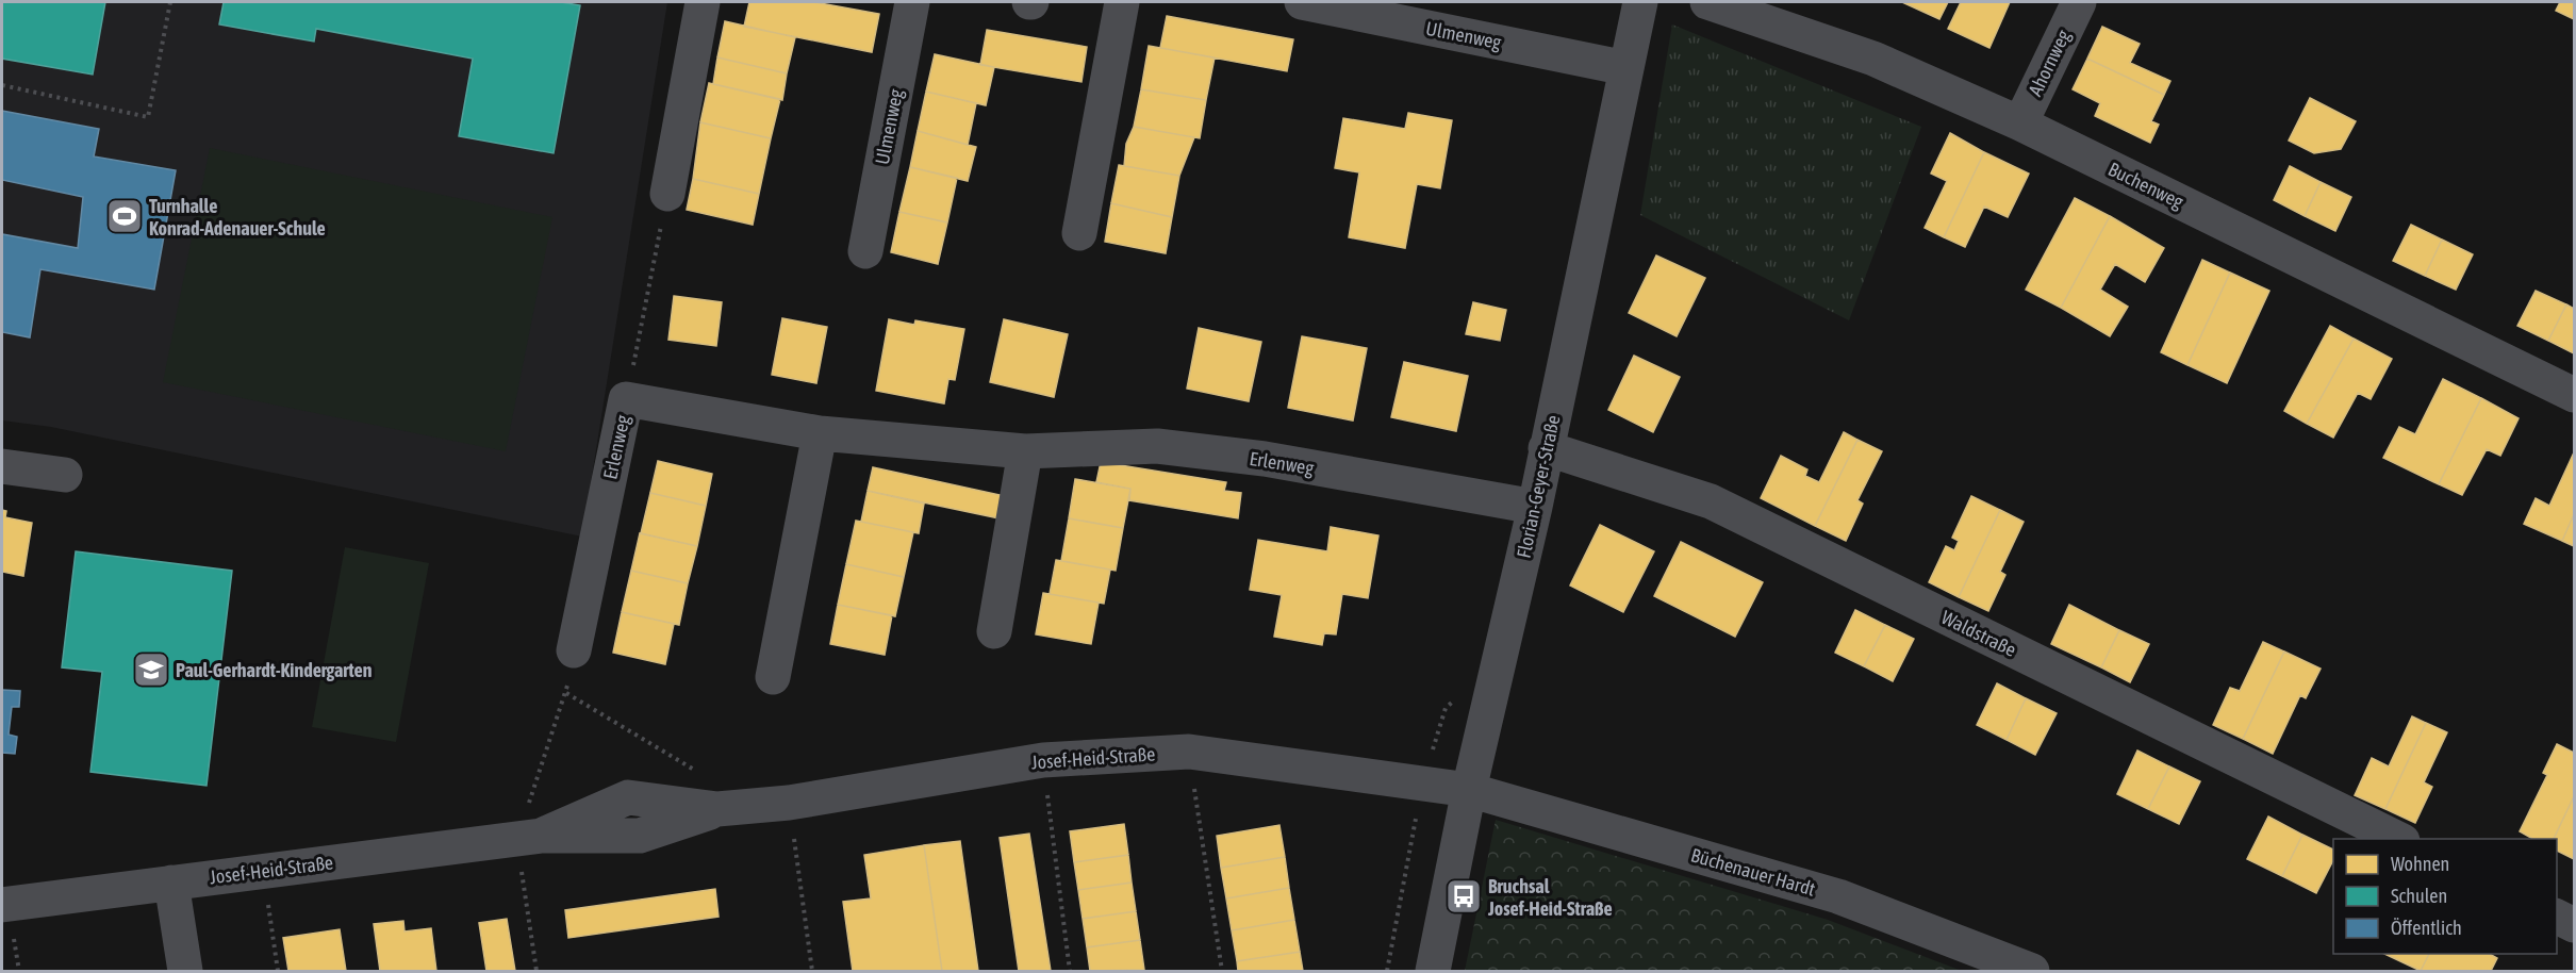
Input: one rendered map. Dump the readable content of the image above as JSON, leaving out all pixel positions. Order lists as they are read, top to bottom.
{
  "streets": {
    "street": [
      "Ulmenweg",
      "Ahornweg",
      "Buchenweg",
      "Erlenweg",
      "Florian-Geyer-Straße",
      "Waldstraße",
      "Josef-Heid-Straße",
      "Büchenauer Hardt"
    ]
  },
  "crossings": [
    ["Ulmenweg", "Florian-Geyer-Straße"],
    ["Ahornweg", "Buchenweg"],
    ["Erlenweg", "Florian-Geyer-Straße"],
    ["Florian-Geyer-Straße", "Waldstraße"],
    ["Florian-Geyer-Straße", "Josef-Heid-Straße"],
    ["Florian-Geyer-Straße", "Büchenauer Hardt"],
    ["Josef-Heid-Straße", "Büchenauer Hardt"]
  ],
  "places": {
    "sports": ["Turnhalle Konrad-Adenauer-Schule"],
    "school or university": ["Paul-Gerhardt-Kindergarten"],
    "bus stop": ["Bruchsal Josef-Heid-Straße"]
  },
  "legend": ["Wohnen", "Schulen", "Öffentlich"]
}
